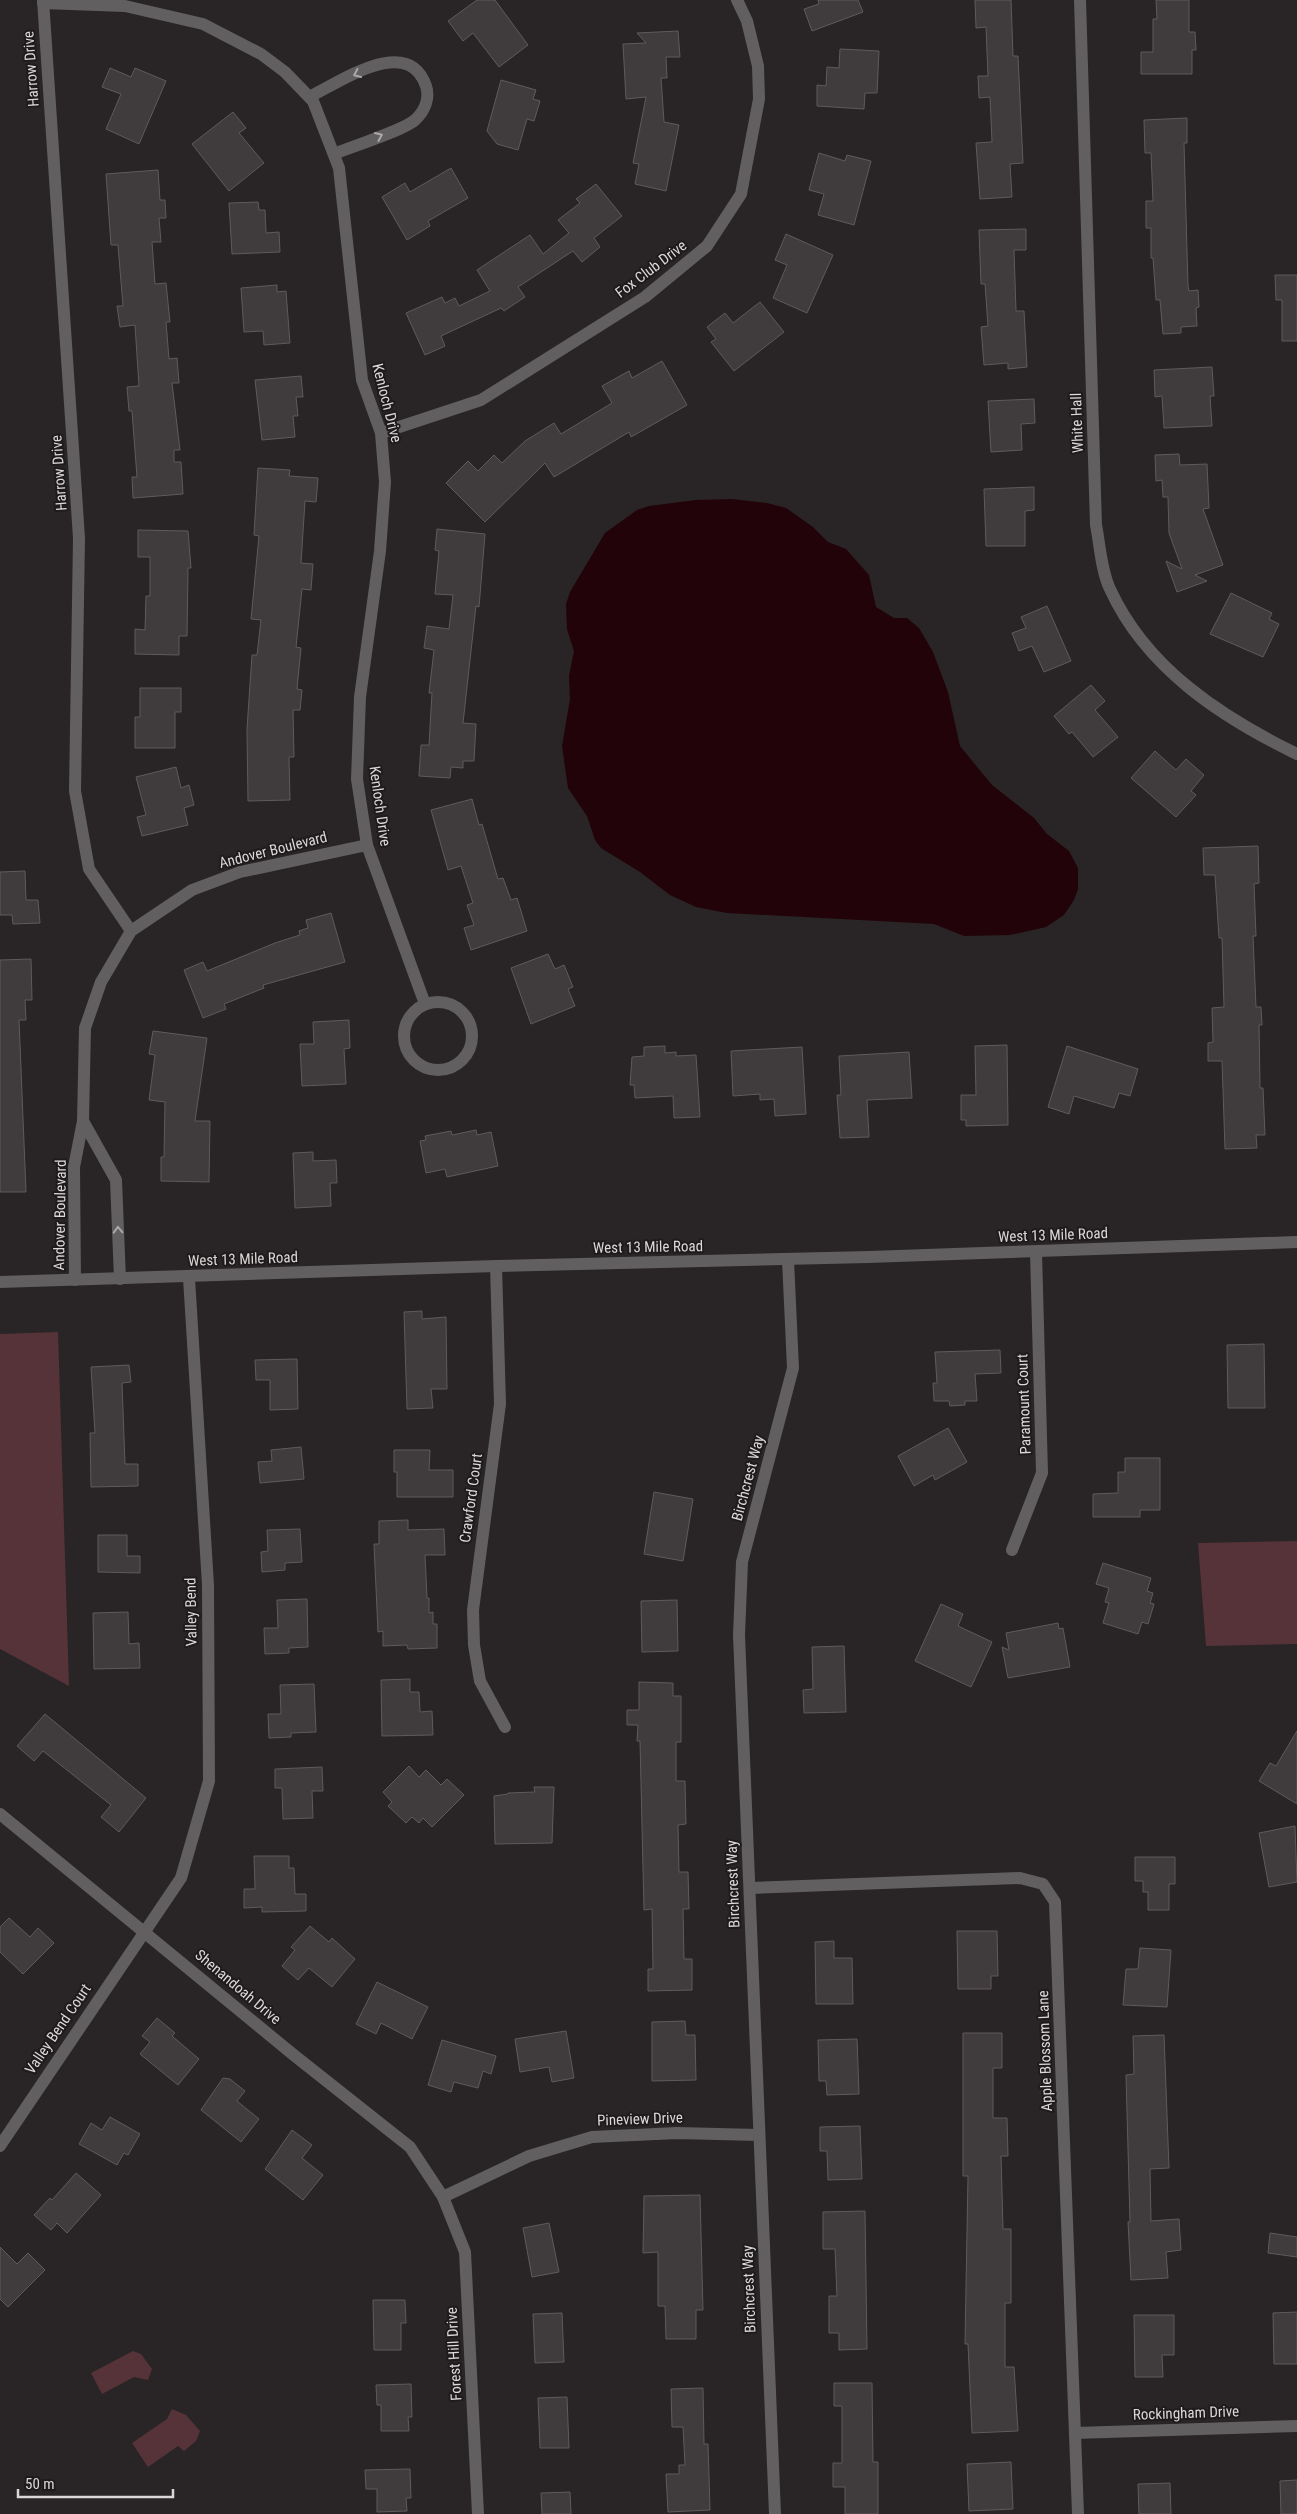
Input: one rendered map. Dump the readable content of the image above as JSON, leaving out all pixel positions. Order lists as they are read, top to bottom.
{
  "streets": {
    "street": [
      "Harrow Drive",
      "Fox Club Drive",
      "Kenloch Drive",
      "White Hall",
      "Andover Boulevard",
      "West 13 Mile Road",
      "Paramount Court",
      "Birchcrest Way",
      "Crawford Court",
      "Valley Bend",
      "Shenandoah Drive",
      "Valley Bend Court",
      "Apple Blossom Lane",
      "Pineview Drive",
      "Forest Hill Drive",
      "Rockingham Drive"
    ]
  },
  "crossings": [
    ["Harrow Drive", "Kenloch Drive"],
    ["Harrow Drive", "Andover Boulevard"],
    ["Fox Club Drive", "Kenloch Drive"],
    ["Kenloch Drive", "Andover Boulevard"],
    ["Andover Boulevard", "West 13 Mile Road"],
    ["West 13 Mile Road", "Paramount Court"],
    ["West 13 Mile Road", "Birchcrest Way"],
    ["West 13 Mile Road", "Crawford Court"],
    ["West 13 Mile Road", "Valley Bend"],
    ["Birchcrest Way", "Apple Blossom Lane"],
    ["Birchcrest Way", "Pineview Drive"],
    ["Valley Bend", "Shenandoah Drive"],
    ["Valley Bend", "Valley Bend Court"],
    ["Shenandoah Drive", "Valley Bend Court"],
    ["Shenandoah Drive", "Pineview Drive"],
    ["Shenandoah Drive", "Forest Hill Drive"],
    ["Apple Blossom Lane", "Rockingham Drive"],
    ["Pineview Drive", "Forest Hill Drive"]
  ],
  "scale_bar": "50 m"
}
